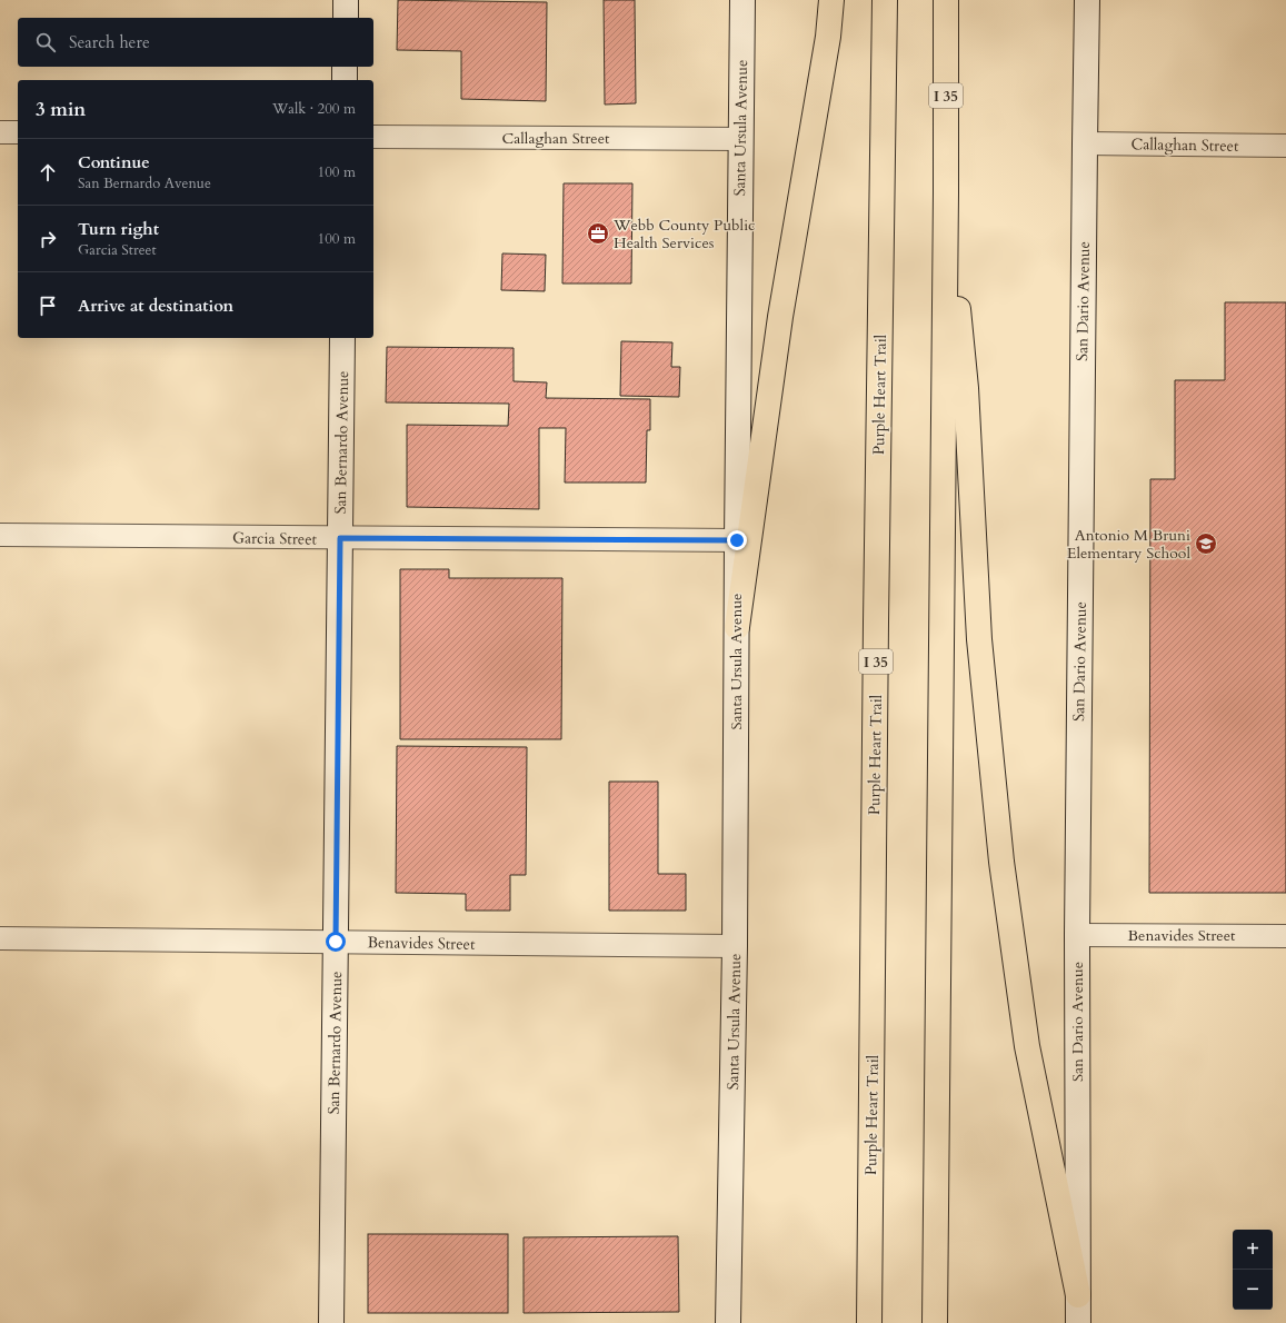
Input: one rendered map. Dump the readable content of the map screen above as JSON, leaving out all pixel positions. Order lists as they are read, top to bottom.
{
  "streets": {
    "highway": ["I 35", "Purple Heart Trail"],
    "main road": ["Santa Ursula Avenue", "San Dario Avenue", "San Bernardo Avenue"],
    "street": ["Callaghan Street", "Garcia Street", "Benavides Street"]
  },
  "crossings": [
    ["Santa Ursula Avenue", "Callaghan Street"],
    ["Santa Ursula Avenue", "Garcia Street"],
    ["Santa Ursula Avenue", "Benavides Street"],
    ["Callaghan Street", "San Dario Avenue"],
    ["San Dario Avenue", "Benavides Street"],
    ["San Bernardo Avenue", "Garcia Street"],
    ["San Bernardo Avenue", "Benavides Street"]
  ],
  "places": {
    "office": ["Webb County Public Health Services"],
    "school or university": ["Antonio M Bruni Elementary School"]
  },
  "page": {
    "search": "Search here",
    "heading": ["3 min", "Walk · 200 m"],
    "list": [
      ["Continue", "San Bernardo Avenue", "100 m"],
      ["Turn right", "Garcia Street", "100 m"],
      "Arrive at destination"
    ],
    "map_buttons": ["+", "−"]
  }
}
